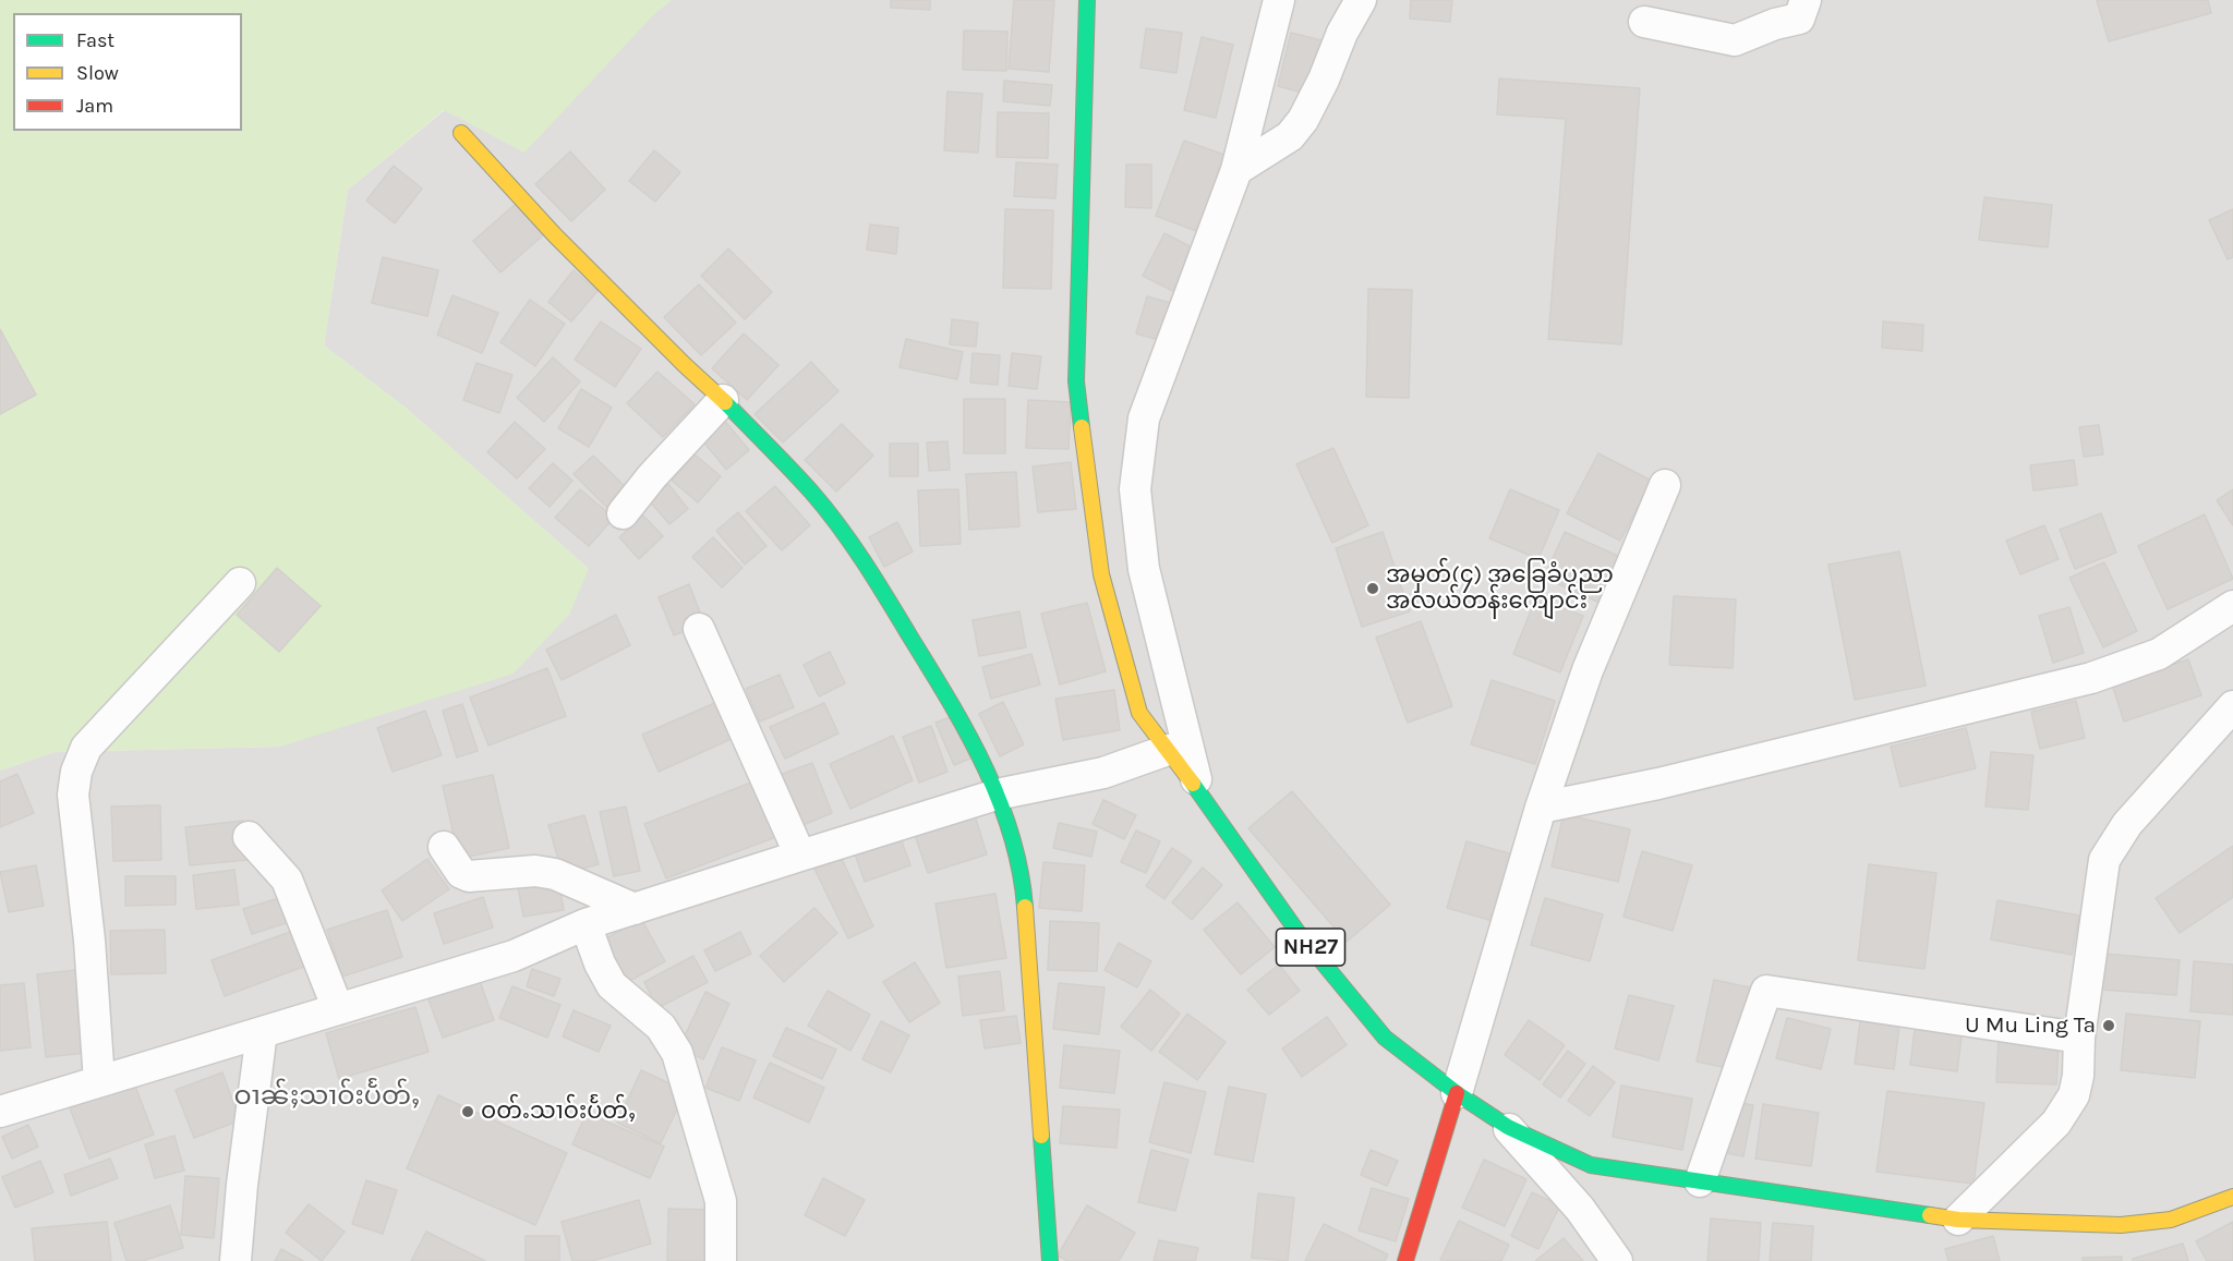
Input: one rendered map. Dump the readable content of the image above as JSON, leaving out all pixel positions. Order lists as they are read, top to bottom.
{
  "streets": {
    "main road": ["NH27"]
  },
  "districts": ["ဝၢၼ်ႈသၢဝ်းပႅတ်ႇ"],
  "places": ["အမှတ်(၄) အခြေခံပညာ အလယ်တန်းကျောင်း", "U Mu Ling Ta", "ဝတ်ႉသၢဝ်းပႅတ်ႇ"],
  "legend": ["Fast", "Slow", "Jam"]
}
